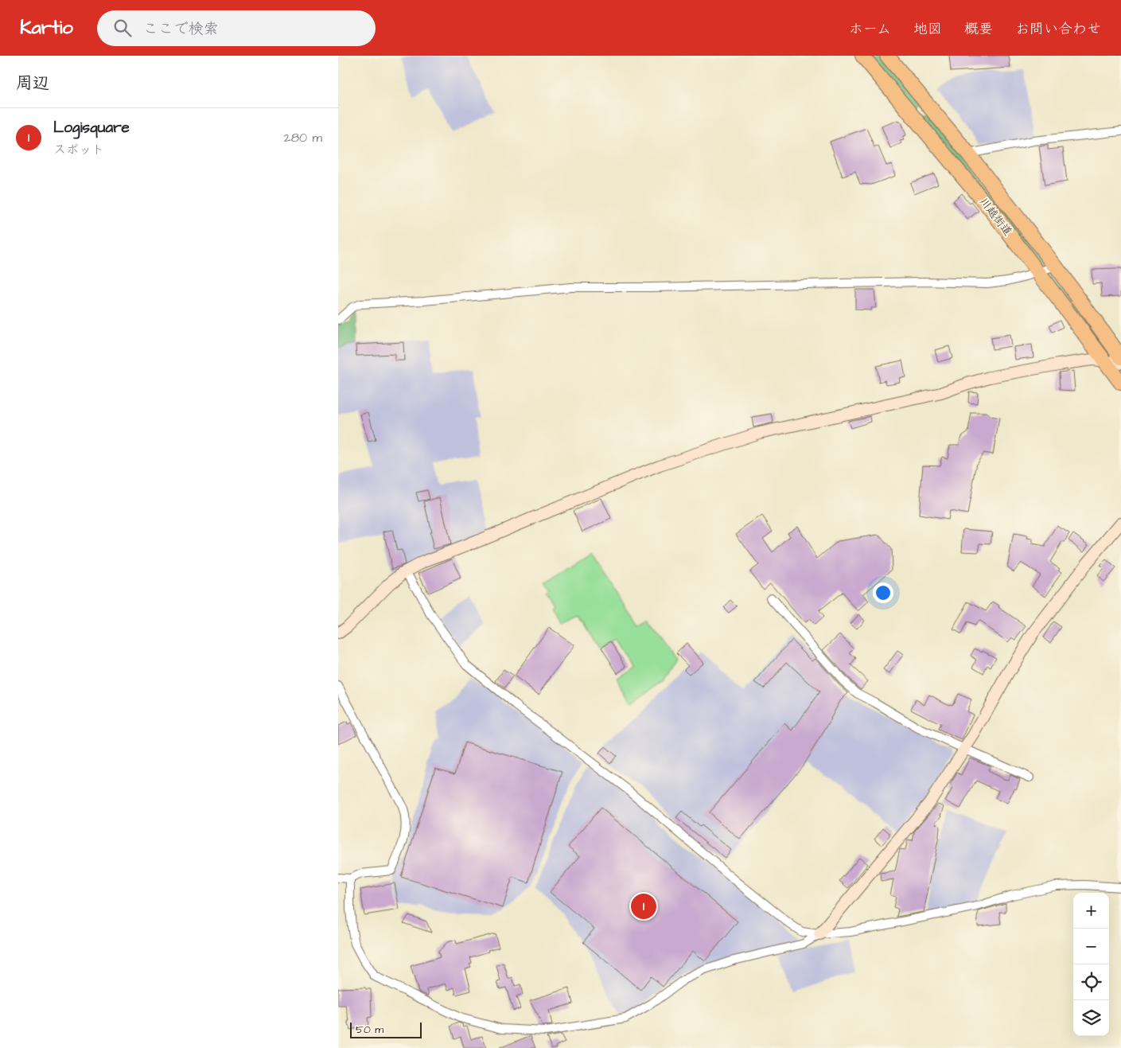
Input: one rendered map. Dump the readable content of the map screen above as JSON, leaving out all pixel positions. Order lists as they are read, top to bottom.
{
  "streets": {
    "highway": ["川越街道"]
  },
  "scale_bar": "50 m",
  "page": {
    "header": "Kartio",
    "search": "ここで検索",
    "nav": [
      "ホーム",
      "地図",
      "概要",
      "お問い合わせ"
    ],
    "heading": "周辺",
    "list": [
      {
        "mark": "1",
        "name": "Logisquare",
        "note": "スポット",
        "value": "280 m"
      }
    ],
    "pins": "1",
    "map_buttons": ["+", "−"],
    "scale": "50 m"
  }
}
